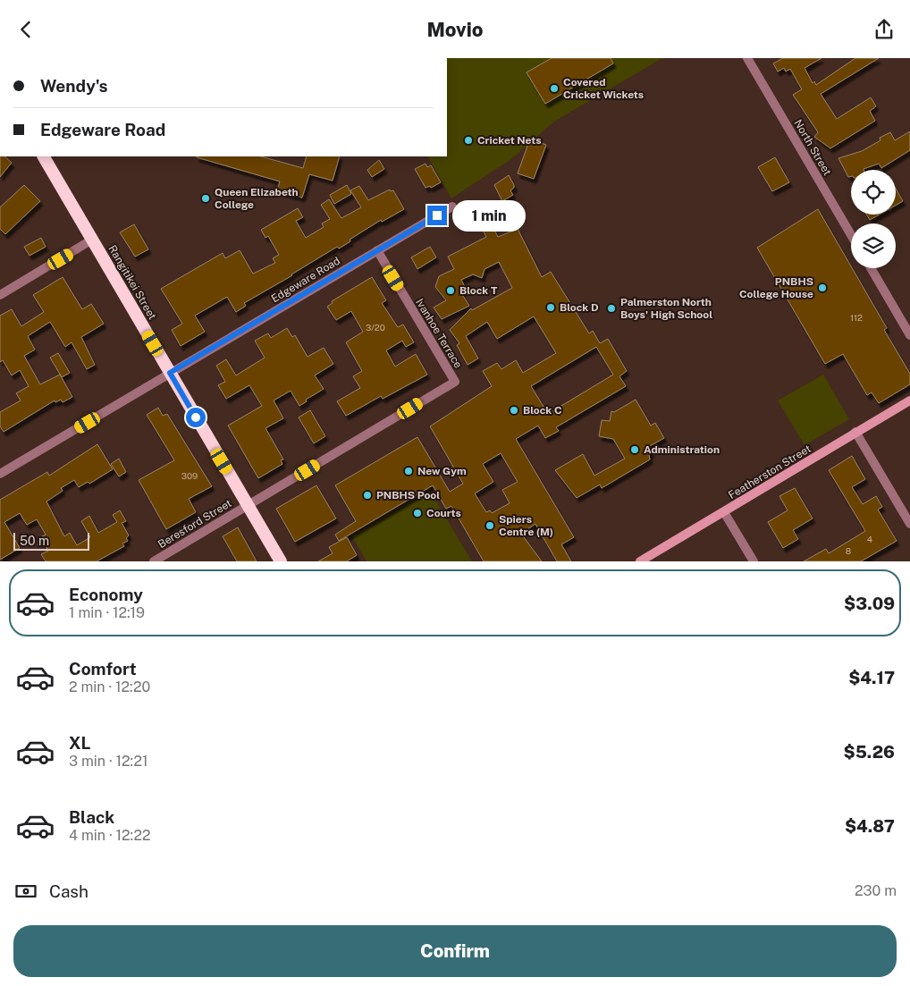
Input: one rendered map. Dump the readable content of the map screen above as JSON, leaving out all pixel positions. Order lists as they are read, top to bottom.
{
  "streets": {
    "highway": ["Rangitikei Street"],
    "main road": ["Featherston Street"],
    "street": [
      "North Street",
      "Edgeware Road",
      "Ivanhoe Terrace",
      "Beresford Street"
    ]
  },
  "crossings": [
    ["Edgeware Road", "Rangitikei Street"],
    ["Edgeware Road", "Ivanhoe Terrace"],
    ["Rangitikei Street", "Beresford Street"],
    ["Ivanhoe Terrace", "Beresford Street"]
  ],
  "places": [
    "Covered Cricket Wickets",
    "Cricket Nets",
    "Queen Elizabeth College",
    "PNBHS College House",
    "Block T",
    "Block D",
    "Palmerston North Boys' High School",
    "Block C",
    "Administration",
    "New Gym",
    "PNBHS Pool",
    "Courts",
    "Spiers Centre (M)"
  ],
  "house_numbers": [
    "112",
    "3/20",
    "309",
    "4",
    "8"
  ],
  "scale_bar": "50 m",
  "page": {
    "header": "Movio",
    "banner": ["Wendy's", "Edgeware Road"],
    "bubble": "1 min",
    "scale": "50 m",
    "list": [
      {
        "name": "Economy",
        "note": "1 min · 12:19",
        "value": "$3.09"
      },
      {
        "name": "Comfort",
        "note": "2 min · 12:20",
        "value": "$4.17"
      },
      {
        "name": "XL",
        "note": "3 min · 12:21",
        "value": "$5.26"
      },
      {
        "name": "Black",
        "note": "4 min · 12:22",
        "value": "$4.87"
      }
    ],
    "pay": ["Cash", "230 m"],
    "buttons": "Confirm"
  }
}
